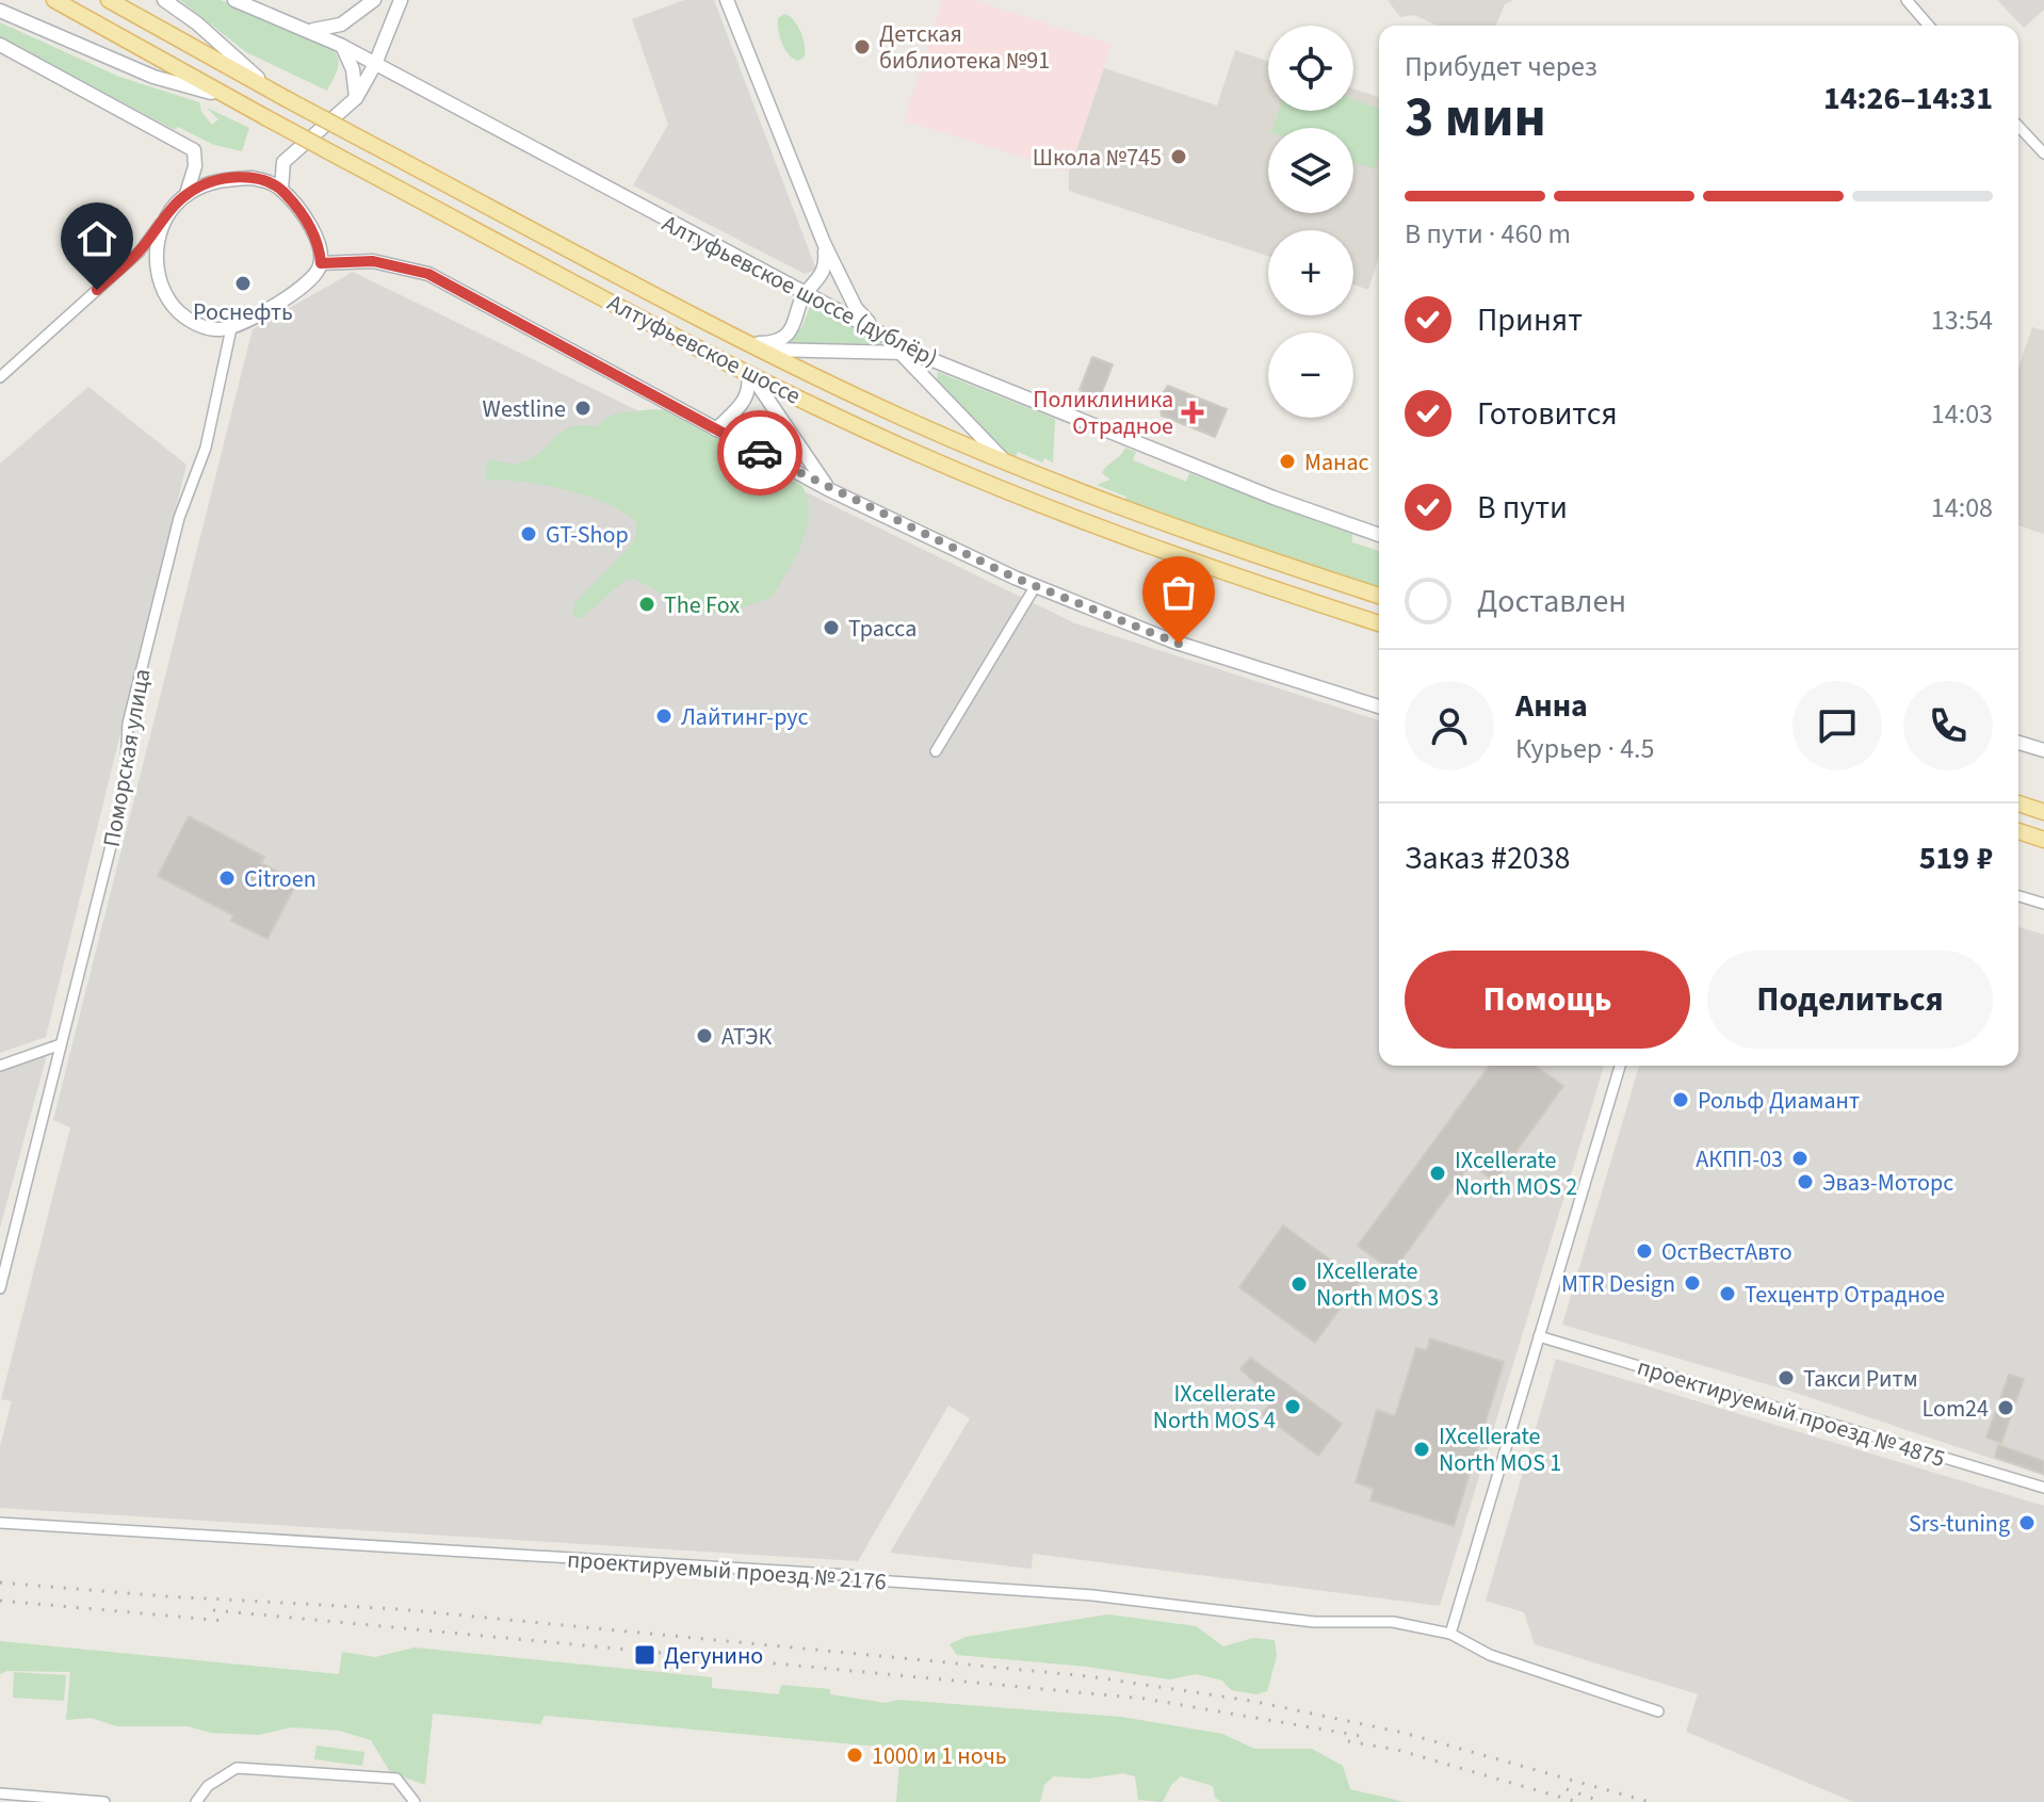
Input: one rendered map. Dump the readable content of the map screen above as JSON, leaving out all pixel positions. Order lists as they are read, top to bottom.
{
  "streets": {
    "main road": ["Алтуфьевское шоссе (дублёр)", "Алтуфьевское шоссе"],
    "street": ["Поморская улица", "проектируемый проезд № 4875", "проектируемый проезд № 2176"]
  },
  "places": {
    "other": [
      "Детская библиотека №91",
      "Школа №745",
      "Роснефть",
      "Westline",
      "Манас",
      "GT-Shop",
      "The Fox",
      "Трасса",
      "Лайтинг-рус",
      "Citroen",
      "АТЭК",
      "Рольф Диамант",
      "АКПП-03",
      "IXcellerate North MOS 2",
      "Эваз-Моторс",
      "ОстВестАвто",
      "MTR Design",
      "IXcellerate North MOS 3",
      "Техцентр Отрадное",
      "Такси Ритм",
      "IXcellerate North MOS 4",
      "Lom24",
      "IXcellerate North MOS 1",
      "Srs-tuning",
      "1000 и 1 ночь"
    ],
    "health": ["Поликлиника Отрадное"],
    "transit": ["Дегунино"]
  },
  "page": {
    "map_buttons": ["+", "−"],
    "heading": ["3 мин", "Прибудет через", "14:26–14:31"],
    "panel": [
      "Анна",
      "Курьер · 4.5",
      "Заказ #2038",
      "519 ₽"
    ],
    "bar": "В пути · 460 m",
    "list": [
      ["Принят", "13:54"],
      ["Готовится", "14:03"],
      ["В пути", "14:08"],
      "Доставлен"
    ],
    "buttons": ["Помощь", "Поделиться"]
  }
}
